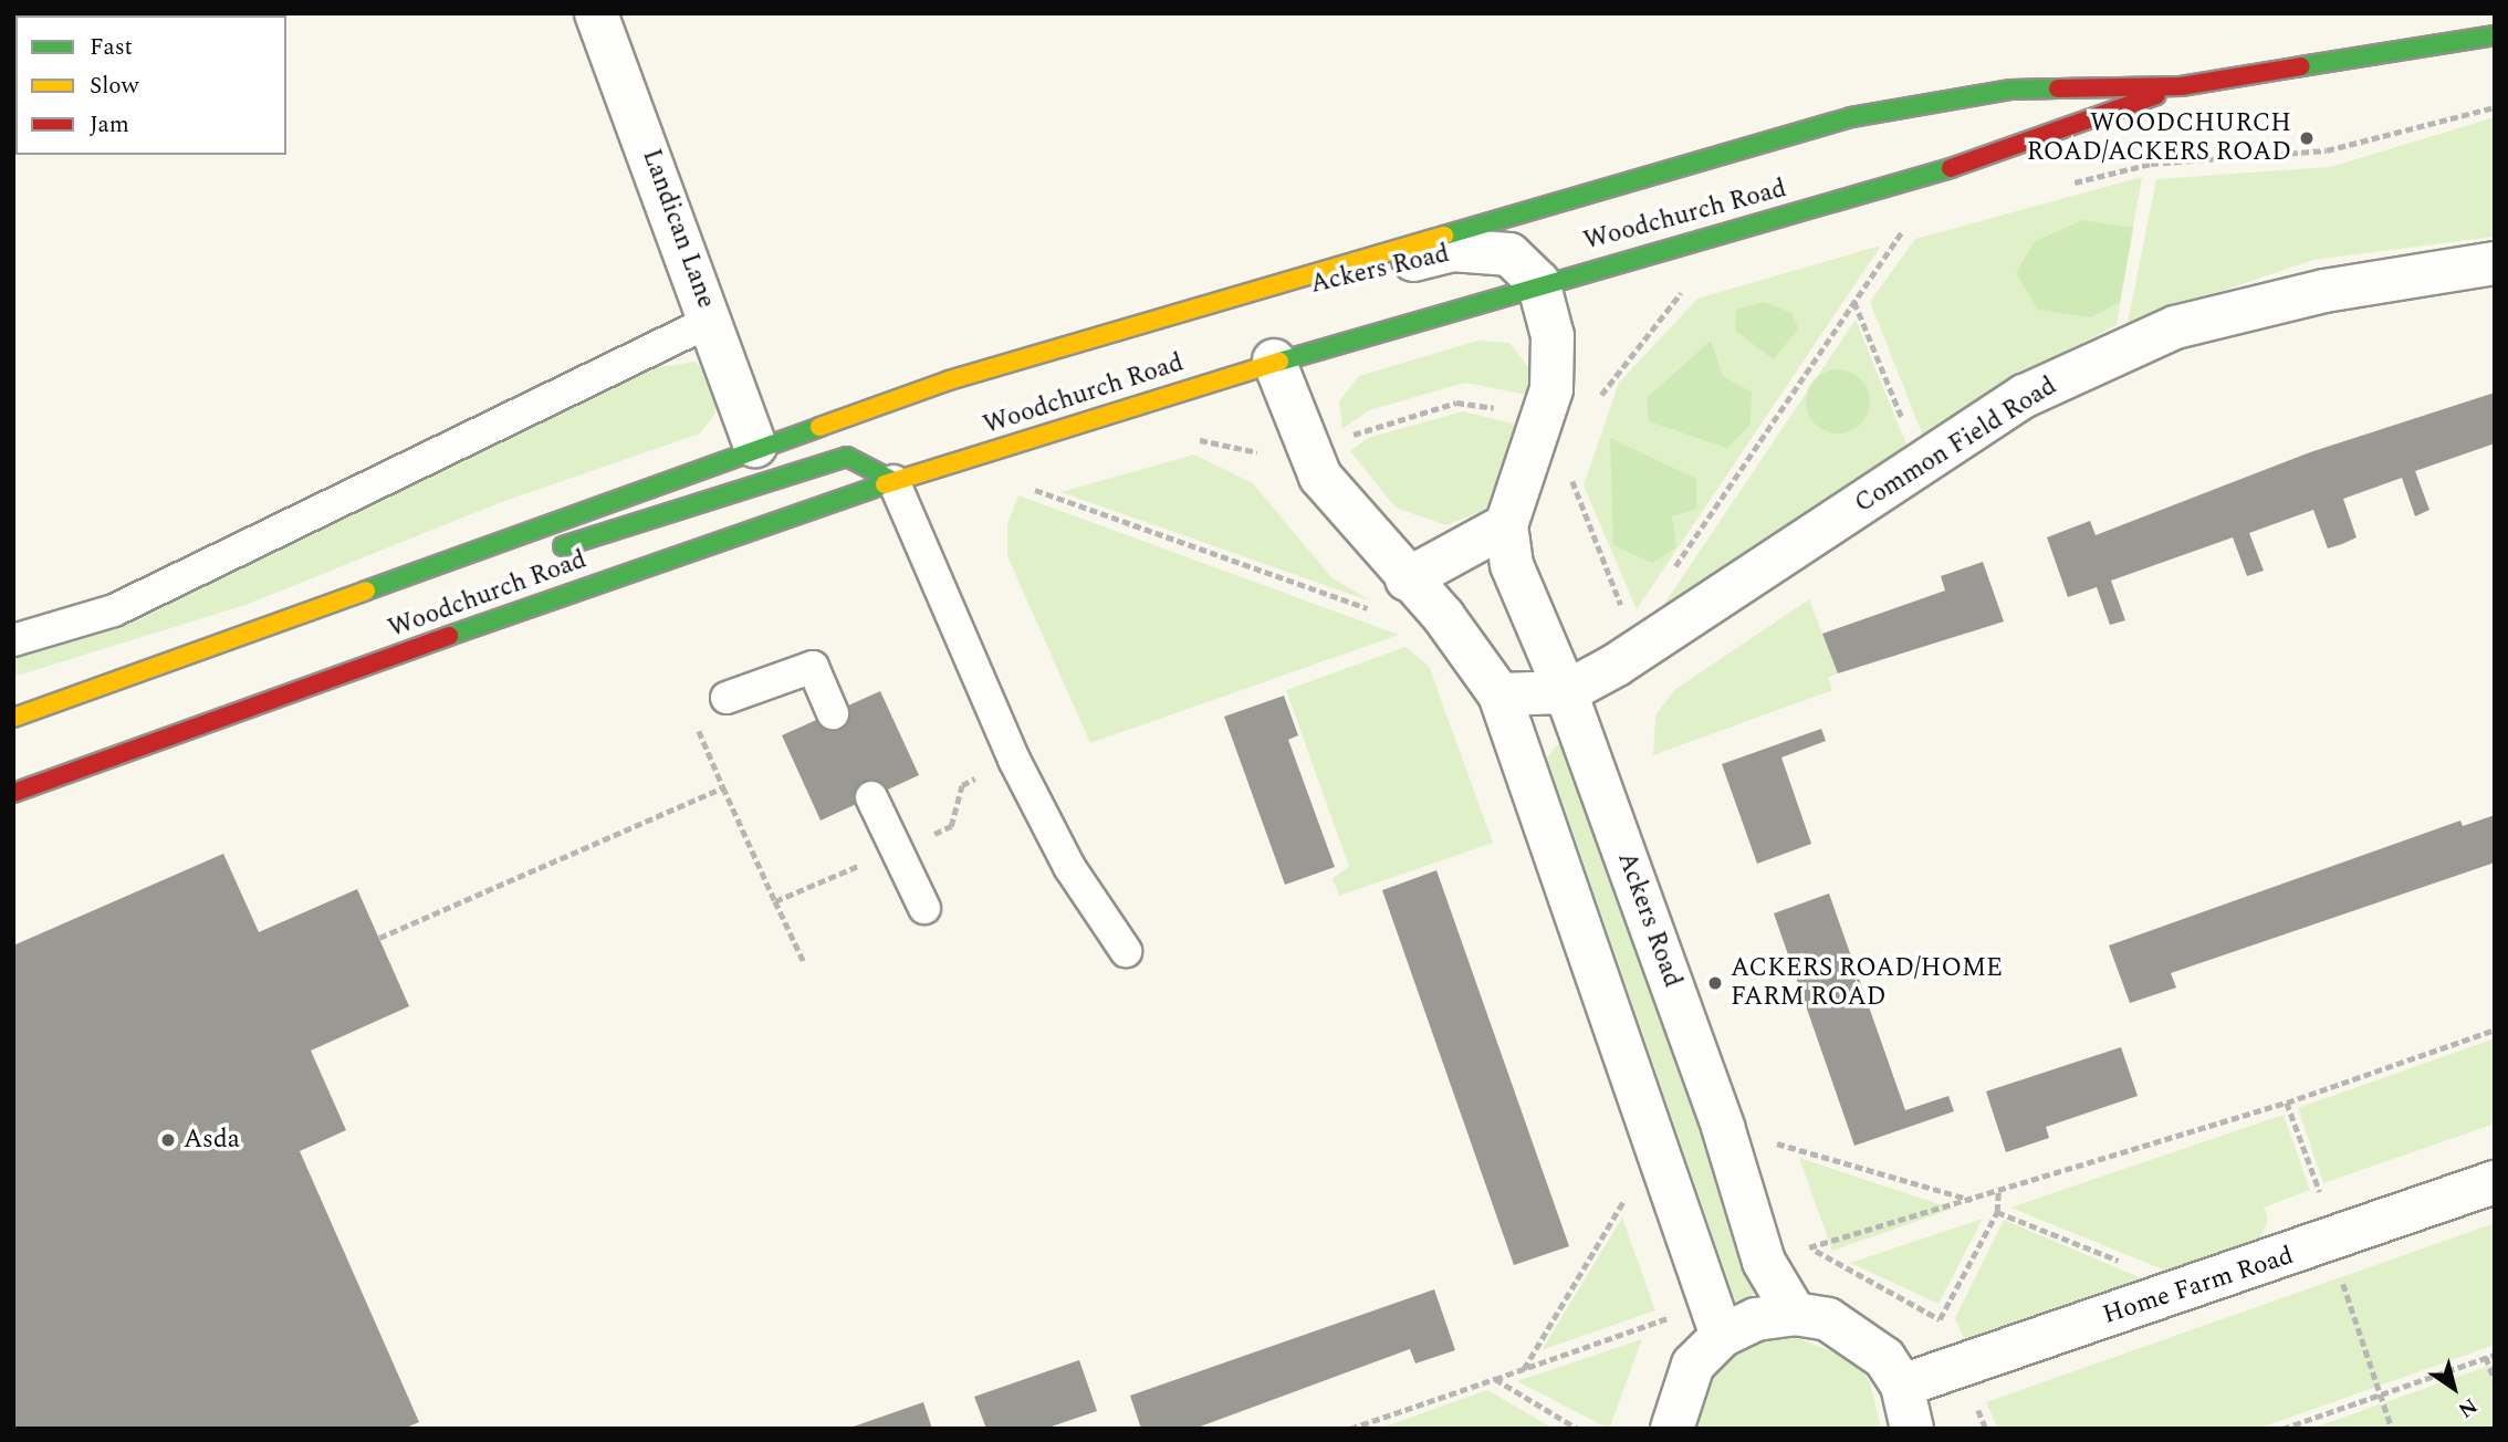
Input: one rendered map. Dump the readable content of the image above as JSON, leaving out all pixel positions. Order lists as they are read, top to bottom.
{
  "streets": {
    "main road": ["Woodchurch Road"],
    "street": [
      "Landican Lane",
      "Ackers Road",
      "Common Field Road",
      "Home Farm Road"
    ]
  },
  "crossings": [
    ["Woodchurch Road", "Landican Lane"],
    ["Woodchurch Road", "Ackers Road"],
    ["Ackers Road", "Common Field Road"]
  ],
  "places": ["WOODCHURCH ROAD/ACKERS ROAD", "ACKERS ROAD/HOME FARM ROAD", "Asda"],
  "legend": ["Fast", "Slow", "Jam"],
  "north": "bottom right"
}
